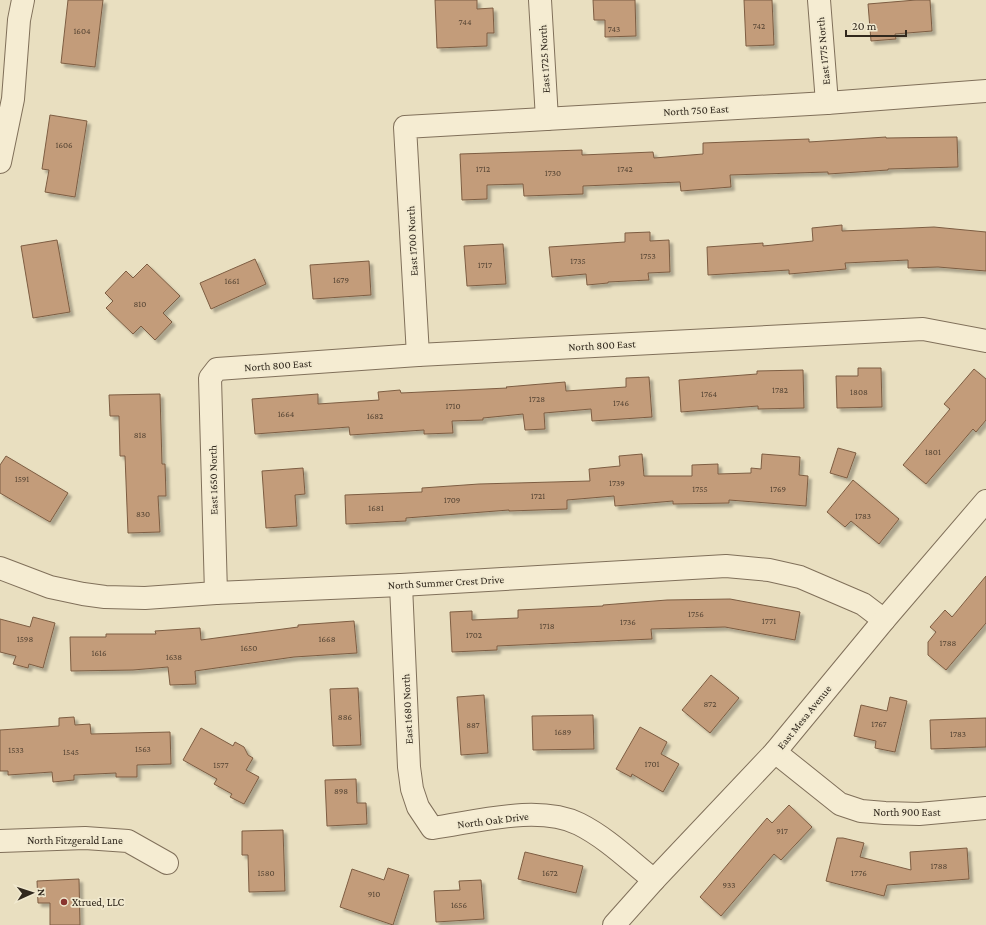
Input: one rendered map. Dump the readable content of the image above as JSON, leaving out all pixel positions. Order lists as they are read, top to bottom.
{
  "streets": {
    "street": [
      "East 1775 North",
      "East 1725 North",
      "North 750 East",
      "East 1700 North",
      "North 800 East",
      "East 1650 North",
      "North Summer Crest Drive",
      "East 1680 North",
      "East Mesa Avenue",
      "North 900 East",
      "North Oak Drive",
      "North Fitzgerald Lane"
    ]
  },
  "crossings": [
    ["East 1775 North", "North 750 East"],
    ["East 1725 North", "North 750 East"],
    ["North 750 East", "East 1700 North"],
    ["East 1700 North", "North 800 East"],
    ["North 800 East", "East 1650 North"],
    ["East 1650 North", "North Summer Crest Drive"],
    ["North Summer Crest Drive", "East 1680 North"],
    ["North Summer Crest Drive", "East Mesa Avenue"],
    ["East 1680 North", "North Oak Drive"],
    ["East Mesa Avenue", "North 900 East"],
    ["East Mesa Avenue", "North Oak Drive"]
  ],
  "places": ["Xtrued, LLC"],
  "house_numbers": [
    "744",
    "742",
    "743",
    "1604",
    "1606",
    "1712",
    "1742",
    "1730",
    "1753",
    "1735",
    "1717",
    "1679",
    "1661",
    "810",
    "1782",
    "1808",
    "1764",
    "1728",
    "1746",
    "1710",
    "1664",
    "1682",
    "818",
    "1801",
    "1591",
    "1739",
    "1755",
    "1769",
    "1721",
    "1709",
    "1681",
    "830",
    "1783",
    "1756",
    "1771",
    "1736",
    "1718",
    "1702",
    "1598",
    "1668",
    "1788",
    "1650",
    "1616",
    "1638",
    "872",
    "886",
    "1767",
    "887",
    "1689",
    "1783",
    "1563",
    "1533",
    "1545",
    "1701",
    "1577",
    "898",
    "917",
    "1788",
    "1580",
    "1672",
    "1776",
    "933",
    "910",
    "1656"
  ],
  "scale_bar": "20 m",
  "north": "right"
}
